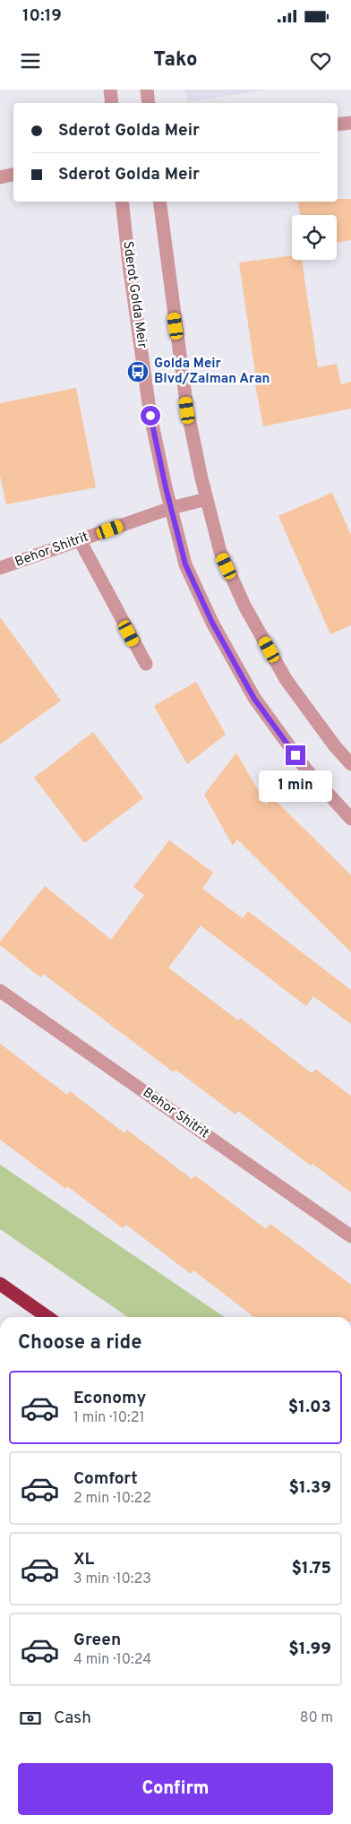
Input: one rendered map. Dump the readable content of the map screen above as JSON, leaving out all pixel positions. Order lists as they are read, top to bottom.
{
  "streets": {
    "street": ["Sderot Golda Meir", "Behor Shitrit"]
  },
  "crossings": [
    ["Sderot Golda Meir", "Behor Shitrit"]
  ],
  "places": {
    "bus stop": ["Golda Meir Blvd/Zalman Aran"]
  },
  "page": {
    "status": "10:19",
    "header": "Tako",
    "banner": ["Sderot Golda Meir", "Sderot Golda Meir"],
    "bubble": "1 min",
    "heading": "Choose a ride",
    "list": [
      {
        "name": "Economy",
        "note": "1 min · 10:21",
        "value": "$1.03"
      },
      {
        "name": "Comfort",
        "note": "2 min · 10:22",
        "value": "$1.39"
      },
      {
        "name": "XL",
        "note": "3 min · 10:23",
        "value": "$1.75"
      },
      {
        "name": "Green",
        "note": "4 min · 10:24",
        "value": "$1.99"
      }
    ],
    "pay": ["Cash", "80 m"],
    "buttons": "Confirm"
  }
}
